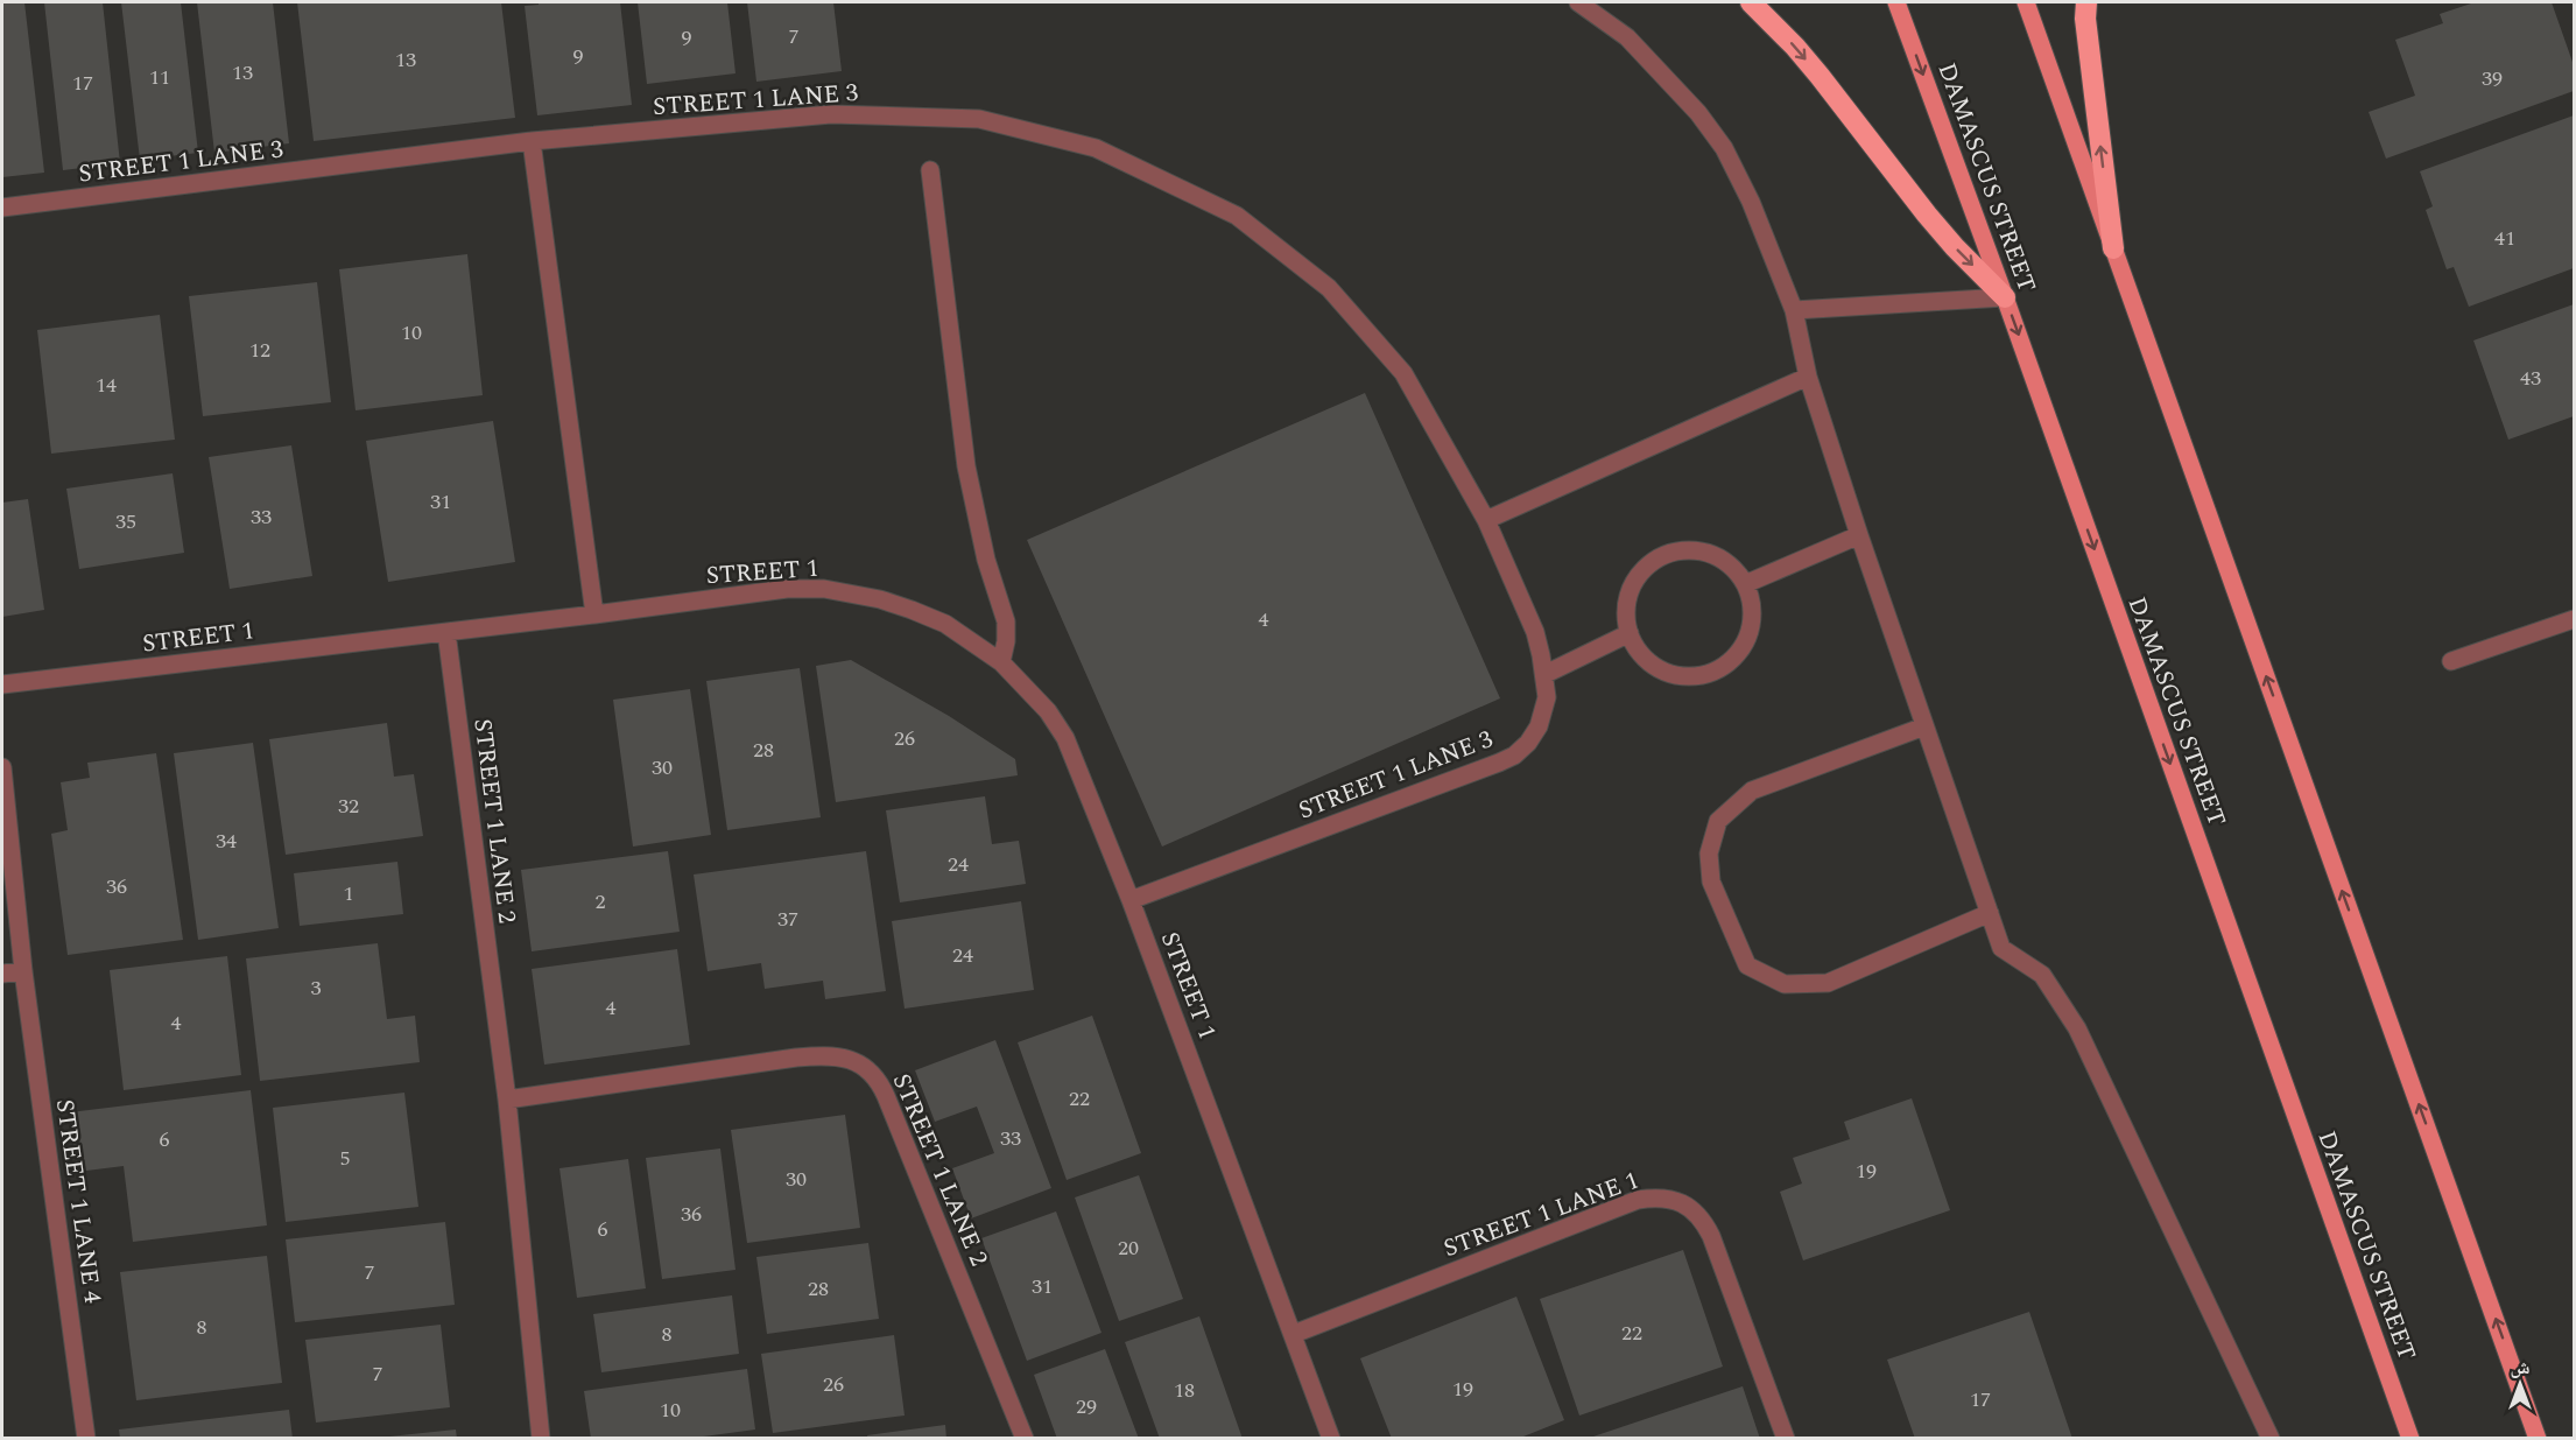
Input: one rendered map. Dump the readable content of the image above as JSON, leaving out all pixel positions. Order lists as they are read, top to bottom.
{
  "streets": {
    "main road": ["DAMASCUS STREET"],
    "street": [
      "STREET 1 LANE 3",
      "STREET 1",
      "STREET 1 LANE 2",
      "STREET 1 LANE 4",
      "STREET 1 LANE 1"
    ]
  },
  "crossings": [
    ["STREET 1 LANE 3", "STREET 1"],
    ["STREET 1", "STREET 1 LANE 2"],
    ["STREET 1", "STREET 1 LANE 1"]
  ],
  "house_numbers": [
    "7",
    "9",
    "9",
    "13",
    "13",
    "11",
    "39",
    "17",
    "41",
    "10",
    "12",
    "43",
    "14",
    "31",
    "33",
    "35",
    "4",
    "26",
    "28",
    "30",
    "32",
    "34",
    "24",
    "36",
    "1",
    "2",
    "37",
    "24",
    "3",
    "4",
    "4",
    "22",
    "33",
    "6",
    "5",
    "19",
    "30",
    "36",
    "6",
    "20",
    "7",
    "31",
    "28",
    "8",
    "22",
    "8",
    "7",
    "26",
    "19",
    "18",
    "17",
    "29",
    "10"
  ],
  "north": "top"
}
